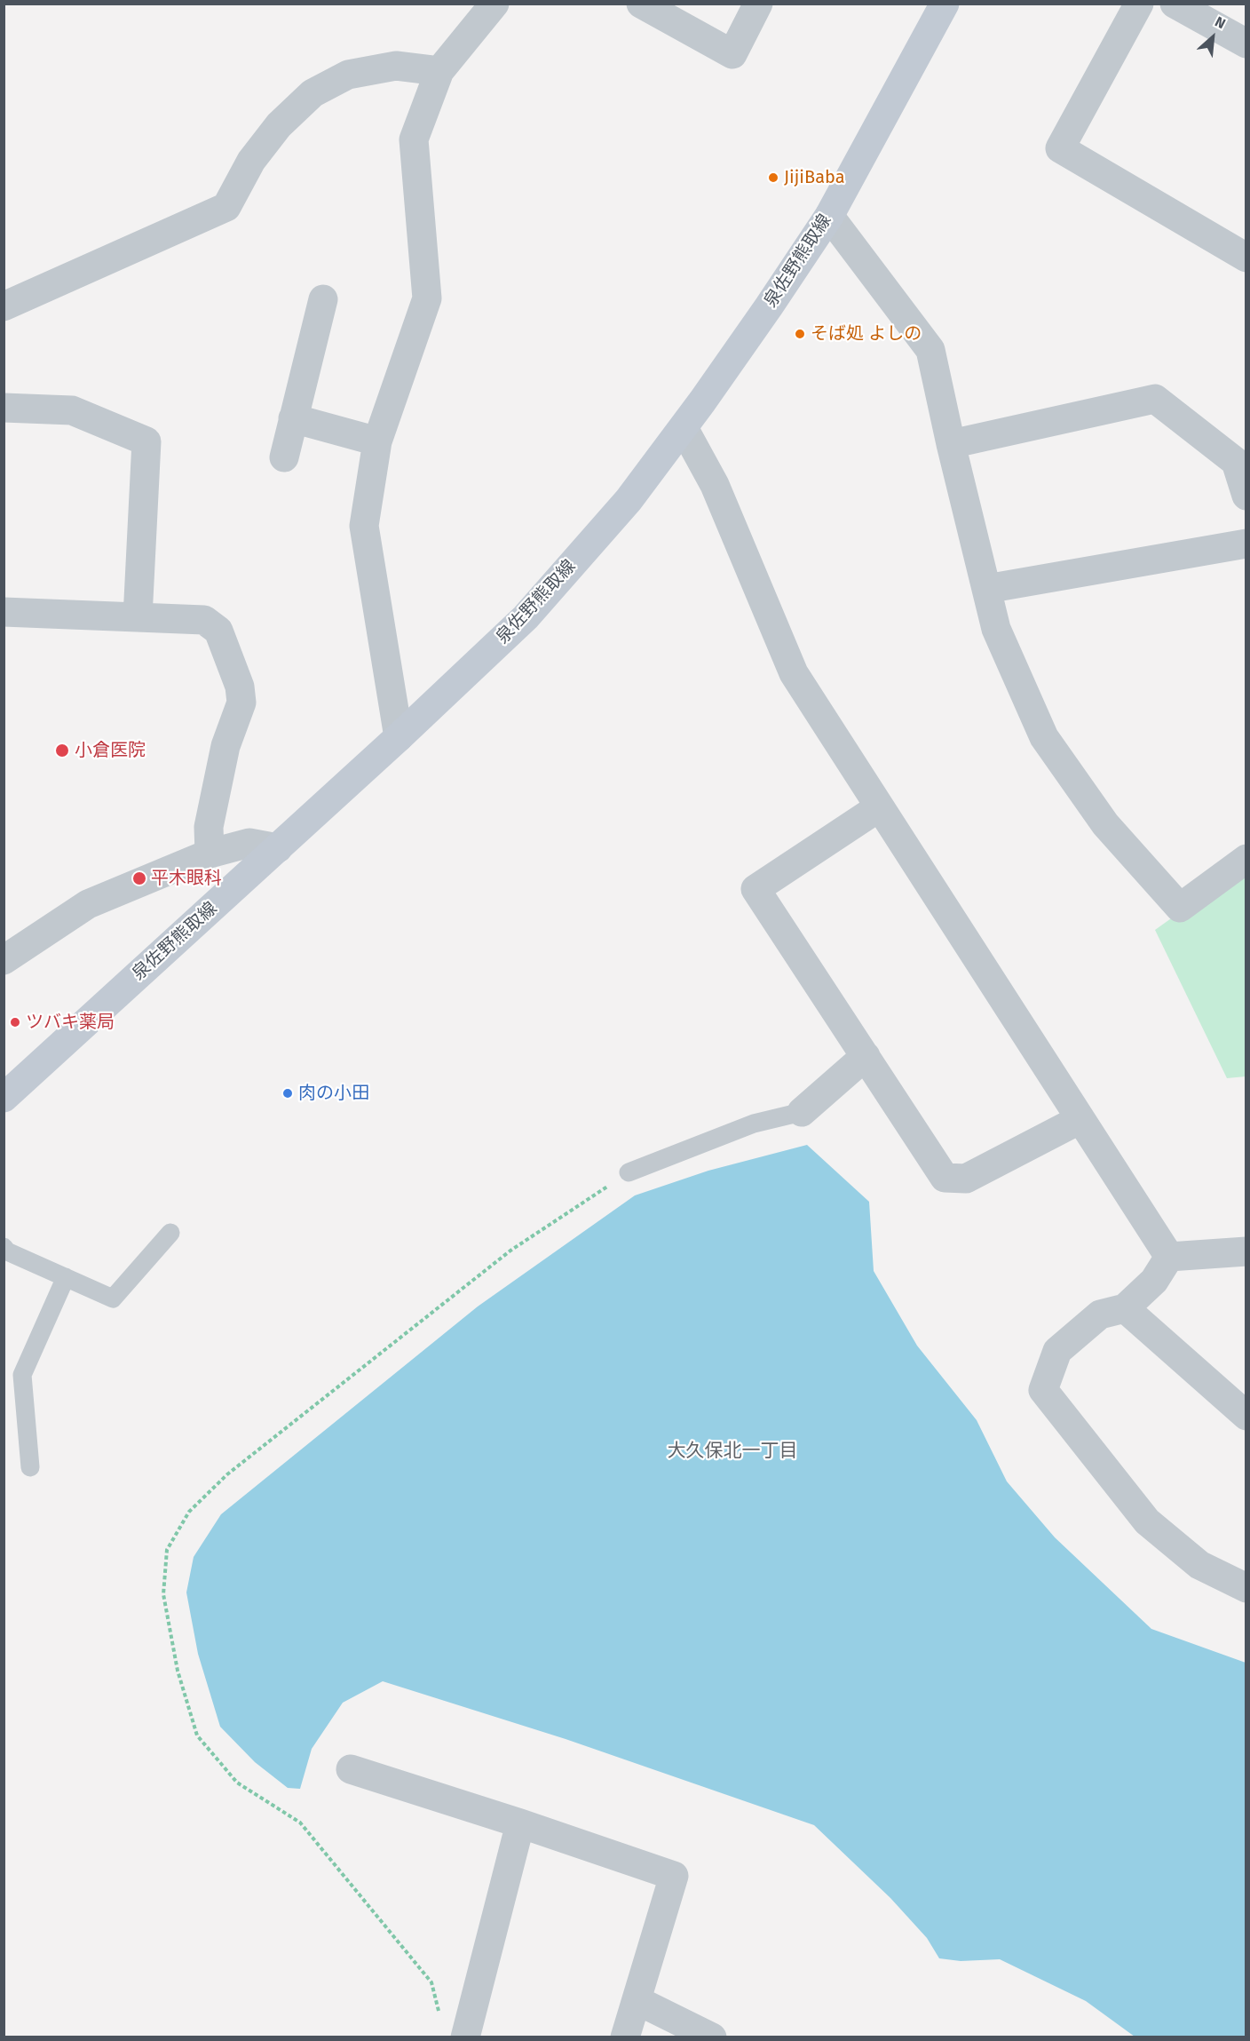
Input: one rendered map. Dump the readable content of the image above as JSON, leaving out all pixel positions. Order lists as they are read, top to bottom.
{
  "streets": {
    "main road": ["泉佐野熊取線"]
  },
  "districts": ["大久保北一丁目"],
  "places": [
    "JijiBaba",
    "そば処 よしの",
    "小倉医院",
    "平木眼科",
    "ツバキ薬局",
    "肉の小田"
  ],
  "north": "top right"
}
